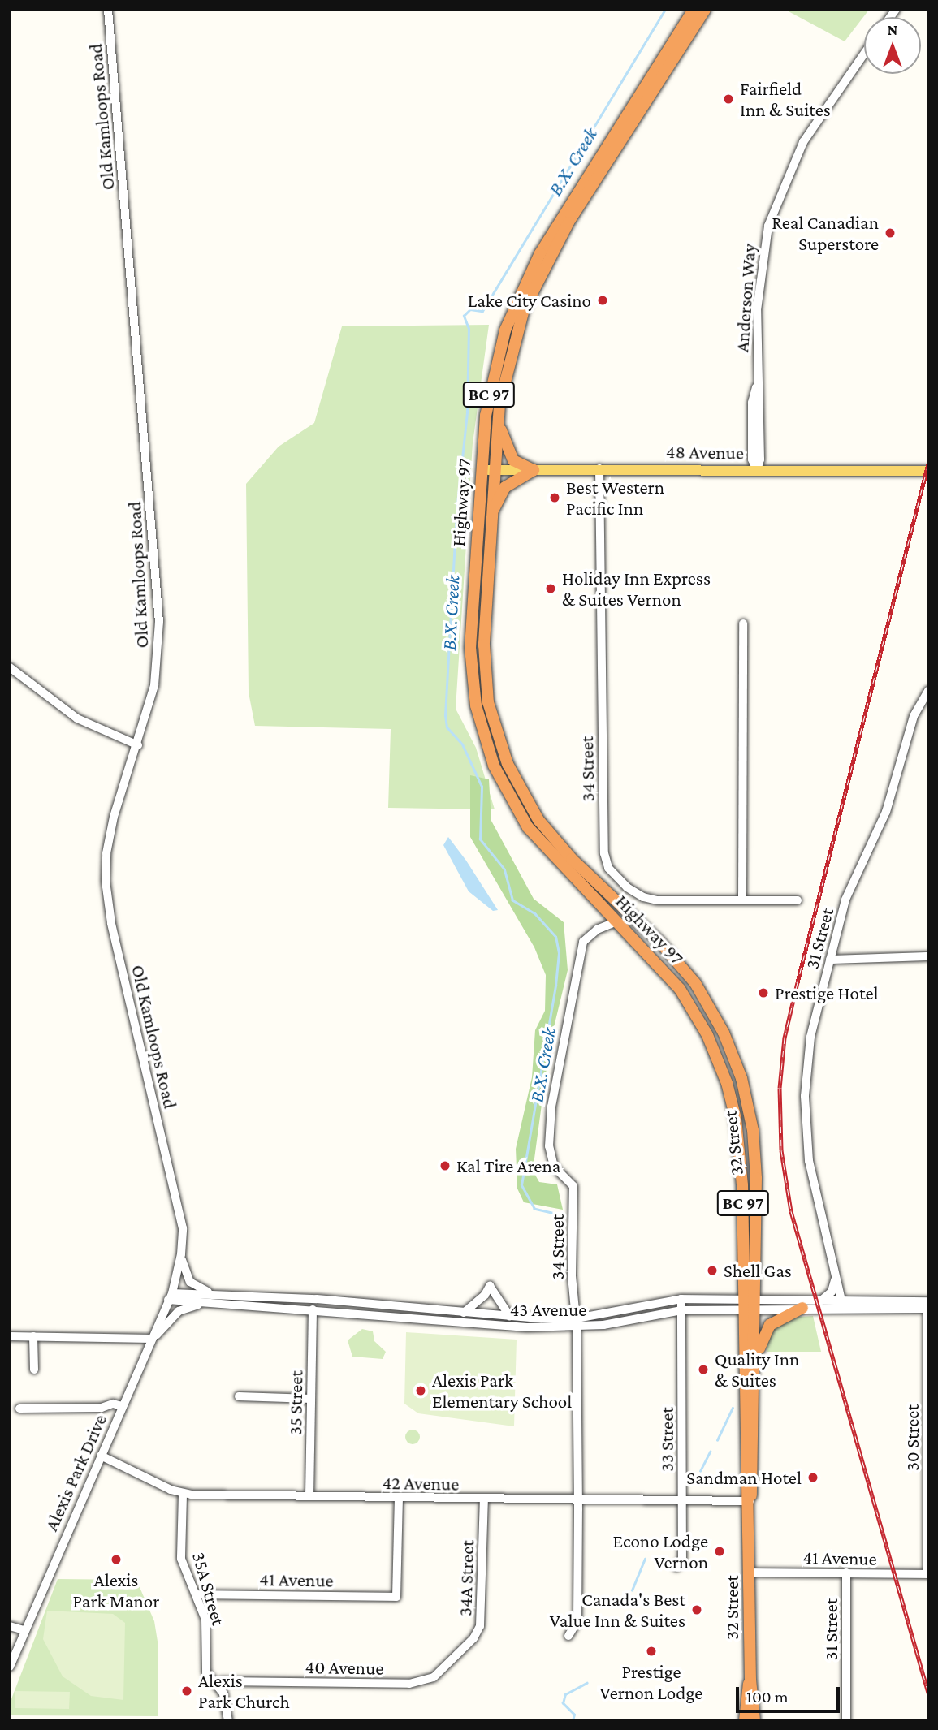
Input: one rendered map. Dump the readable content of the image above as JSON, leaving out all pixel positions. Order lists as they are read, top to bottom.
{
  "streets": {
    "highway": ["BC 97", "Highway 97", "32 Street"],
    "main road": ["48 Avenue"],
    "street": [
      "Old Kamloops Road",
      "Anderson Way",
      "34 Street",
      "31 Street",
      "43 Avenue",
      "35 Street",
      "30 Street",
      "33 Street",
      "Alexis Park Drive",
      "42 Avenue",
      "41 Avenue",
      "34A Street",
      "35A Street",
      "40 Avenue"
    ]
  },
  "crossings": [
    ["Old Kamloops Road", "43 Avenue"],
    ["Old Kamloops Road", "Alexis Park Drive"],
    ["Anderson Way", "48 Avenue"],
    ["BC 97", "Highway 97"],
    ["48 Avenue", "Highway 97"],
    ["48 Avenue", "34 Street"],
    ["Highway 97", "34 Street"],
    ["Highway 97", "32 Street"],
    ["34 Street", "43 Avenue"],
    ["34 Street", "42 Avenue"],
    ["31 Street", "43 Avenue"],
    ["31 Street", "41 Avenue"],
    ["32 Street", "43 Avenue"],
    ["32 Street", "42 Avenue"],
    ["32 Street", "41 Avenue"],
    ["43 Avenue", "35 Street"],
    ["43 Avenue", "30 Street"],
    ["43 Avenue", "33 Street"],
    ["43 Avenue", "Alexis Park Drive"],
    ["35 Street", "42 Avenue"],
    ["30 Street", "41 Avenue"],
    ["33 Street", "42 Avenue"],
    ["Alexis Park Drive", "42 Avenue"],
    ["42 Avenue", "41 Avenue"],
    ["42 Avenue", "34A Street"],
    ["42 Avenue", "35A Street"],
    ["41 Avenue", "35A Street"],
    ["34A Street", "40 Avenue"],
    ["35A Street", "40 Avenue"]
  ],
  "water": ["B.X. Creek"],
  "places": [
    "Fairfield Inn & Suites",
    "Real Canadian Superstore",
    "Lake City Casino",
    "Best Western Pacific Inn",
    "Holiday Inn Express & Suites Vernon",
    "Prestige Hotel",
    "Kal Tire Arena",
    "Shell Gas",
    "Quality Inn & Suites",
    "Alexis Park Elementary School",
    "Sandman Hotel",
    "Econo Lodge Vernon",
    "Alexis Park Manor",
    "Canada's Best Value Inn & Suites",
    "Prestige Vernon Lodge",
    "Alexis Park Church"
  ],
  "scale_bar": "100 m",
  "north": "top"
}
